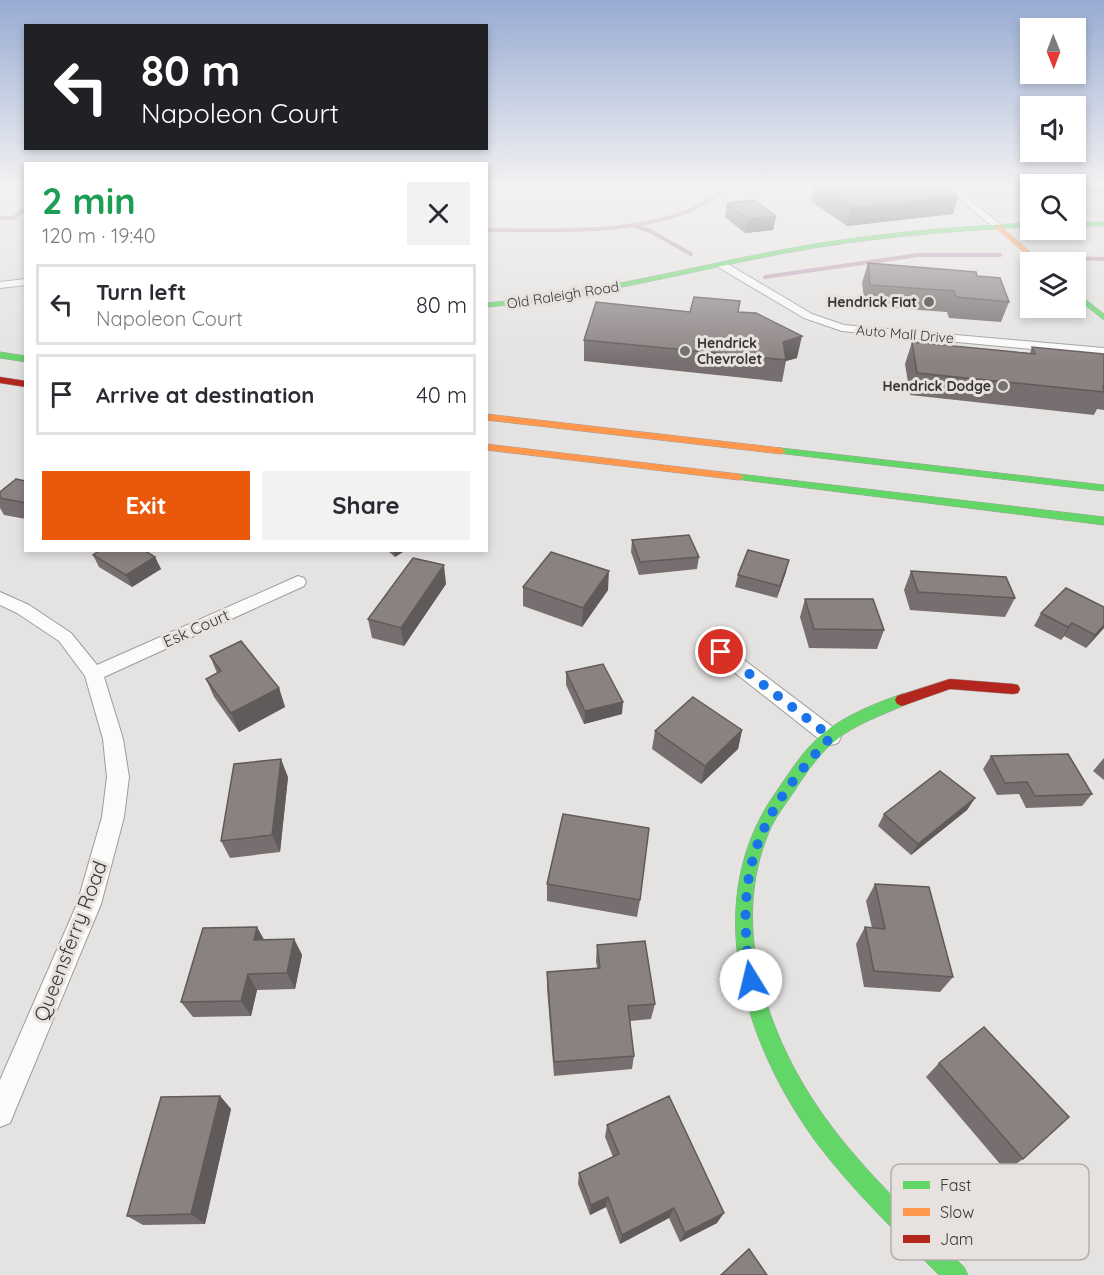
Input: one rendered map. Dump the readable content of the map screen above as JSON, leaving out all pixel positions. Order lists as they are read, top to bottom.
{
  "streets": {
    "main road": ["Old Raleigh Road"],
    "street": ["Auto Mall Drive", "Esk Court", "Queensferry Road"]
  },
  "crossings": [
    ["Old Raleigh Road", "Auto Mall Drive"],
    ["Esk Court", "Queensferry Road"]
  ],
  "places": ["Hendrick Fiat", "Hendrick Chevrolet", "Hendrick Dodge"],
  "legend": ["Fast", "Slow", "Jam"],
  "north": "bottom",
  "page": {
    "turn": ["80 m", "Napoleon Court"],
    "heading": ["2 min", "120 m · 19:40"],
    "list": [
      {
        "name": "Turn left",
        "note": "Napoleon Court",
        "value": "80 m"
      },
      {
        "name": "Arrive at destination",
        "value": "40 m"
      }
    ],
    "buttons": ["Exit", "Share"]
  }
}
